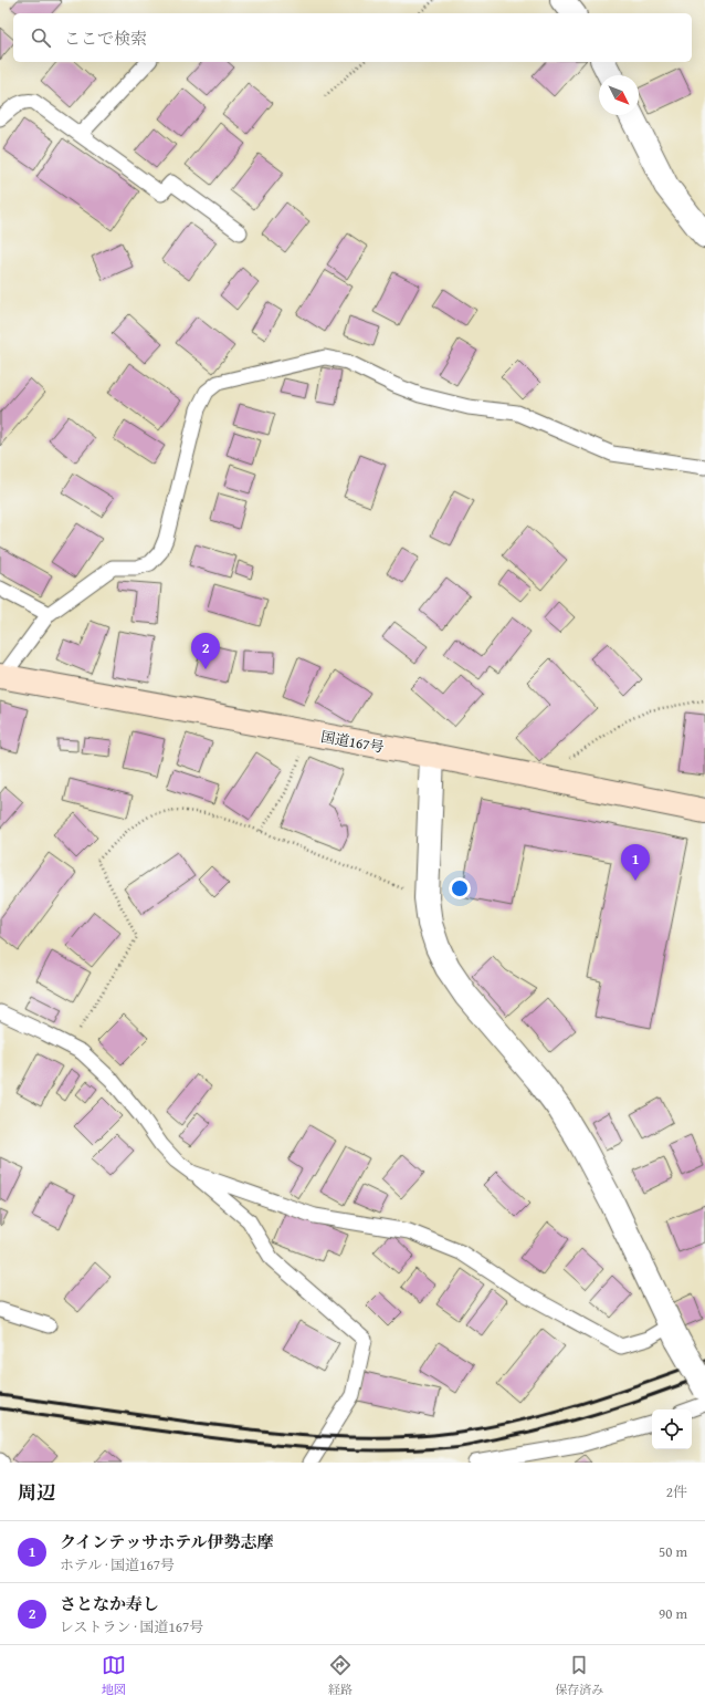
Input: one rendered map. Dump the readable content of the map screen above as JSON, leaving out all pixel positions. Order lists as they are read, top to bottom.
{
  "streets": {
    "street": ["国道167号"]
  },
  "north": "bottom right",
  "page": {
    "search": "ここで検索",
    "pins": ["2", "1"],
    "heading": ["周辺", "2件"],
    "list": [
      {
        "mark": "1",
        "name": "クインテッサホテル伊勢志摩",
        "note": "ホテル · 国道167号",
        "value": "50 m"
      },
      {
        "mark": "2",
        "name": "さとなか寿し",
        "note": "レストラン · 国道167号",
        "value": "90 m"
      }
    ],
    "nav": ["地図", "経路", "保存済み"]
  }
}
